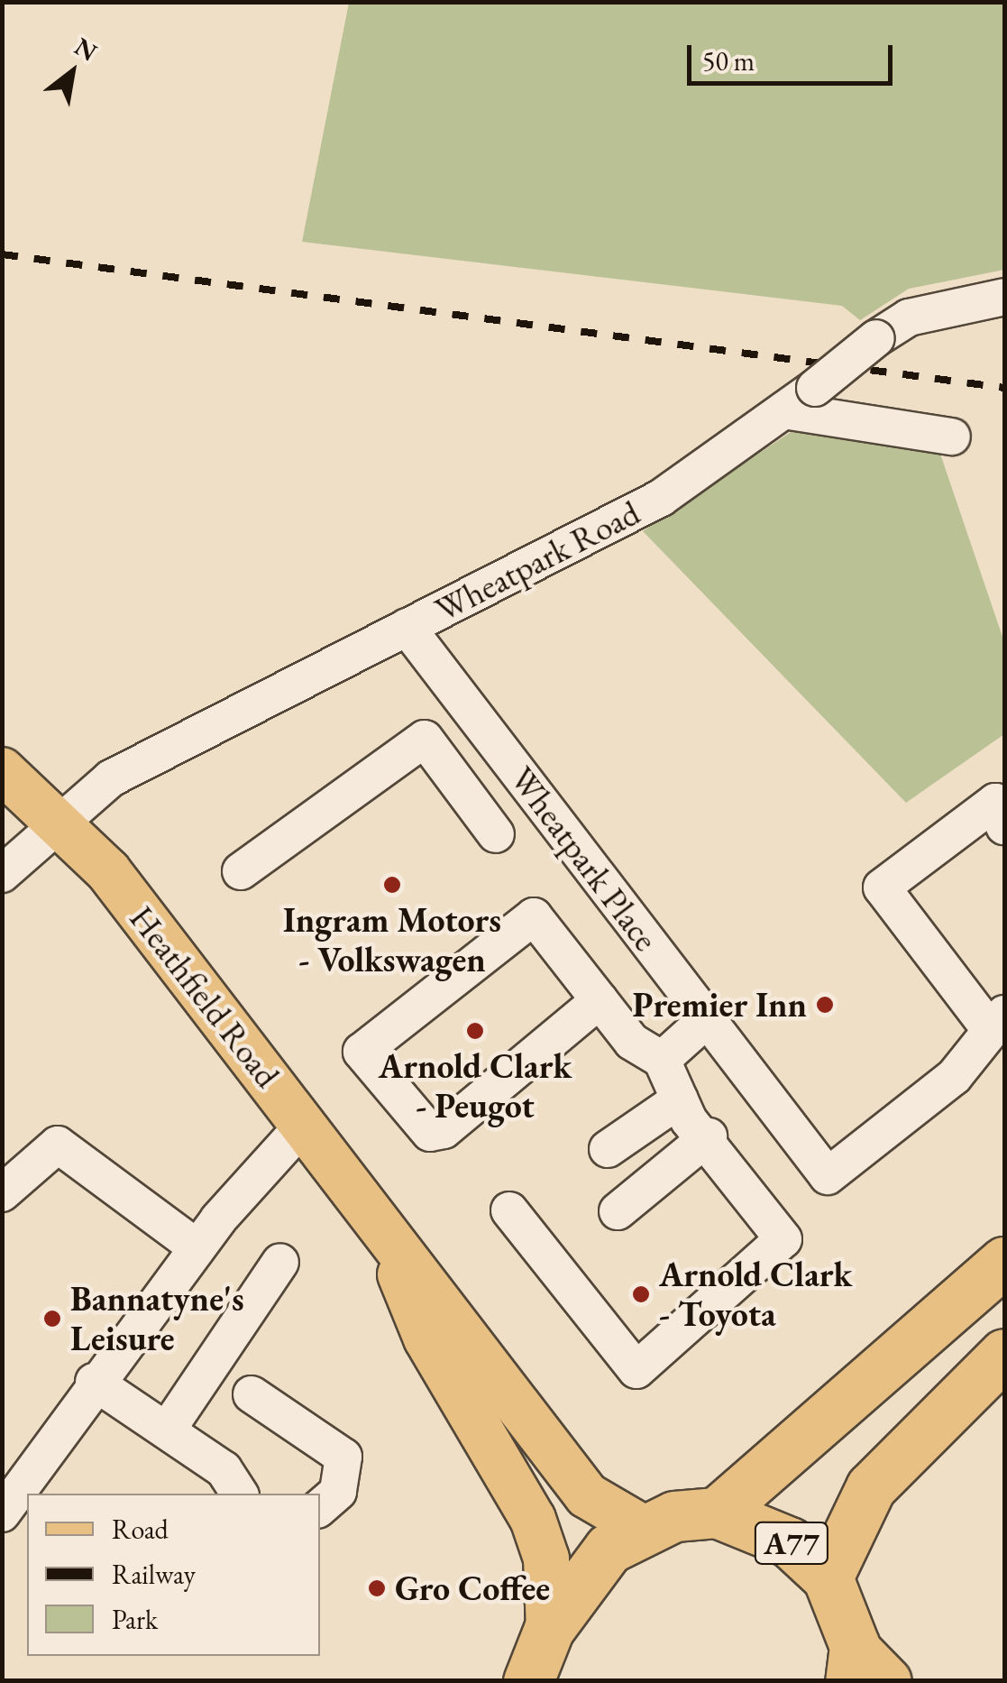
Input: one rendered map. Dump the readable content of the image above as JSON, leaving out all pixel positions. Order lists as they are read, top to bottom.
{
  "streets": {
    "highway": ["A77"],
    "main road": ["Heathfield Road"],
    "street": ["Wheatpark Road", "Wheatpark Place"]
  },
  "crossings": [
    ["Wheatpark Road", "Wheatpark Place"],
    ["Wheatpark Road", "Heathfield Road"],
    ["Heathfield Road", "A77"]
  ],
  "places": [
    "Ingram Motors - Volkswagen",
    "Premier Inn",
    "Arnold Clark - Peugot",
    "Arnold Clark - Toyota",
    "Bannatyne's Leisure",
    "Gro Coffee"
  ],
  "legend": ["Road", "Railway", "Park"],
  "scale_bar": "50 m",
  "north": "top right"
}
